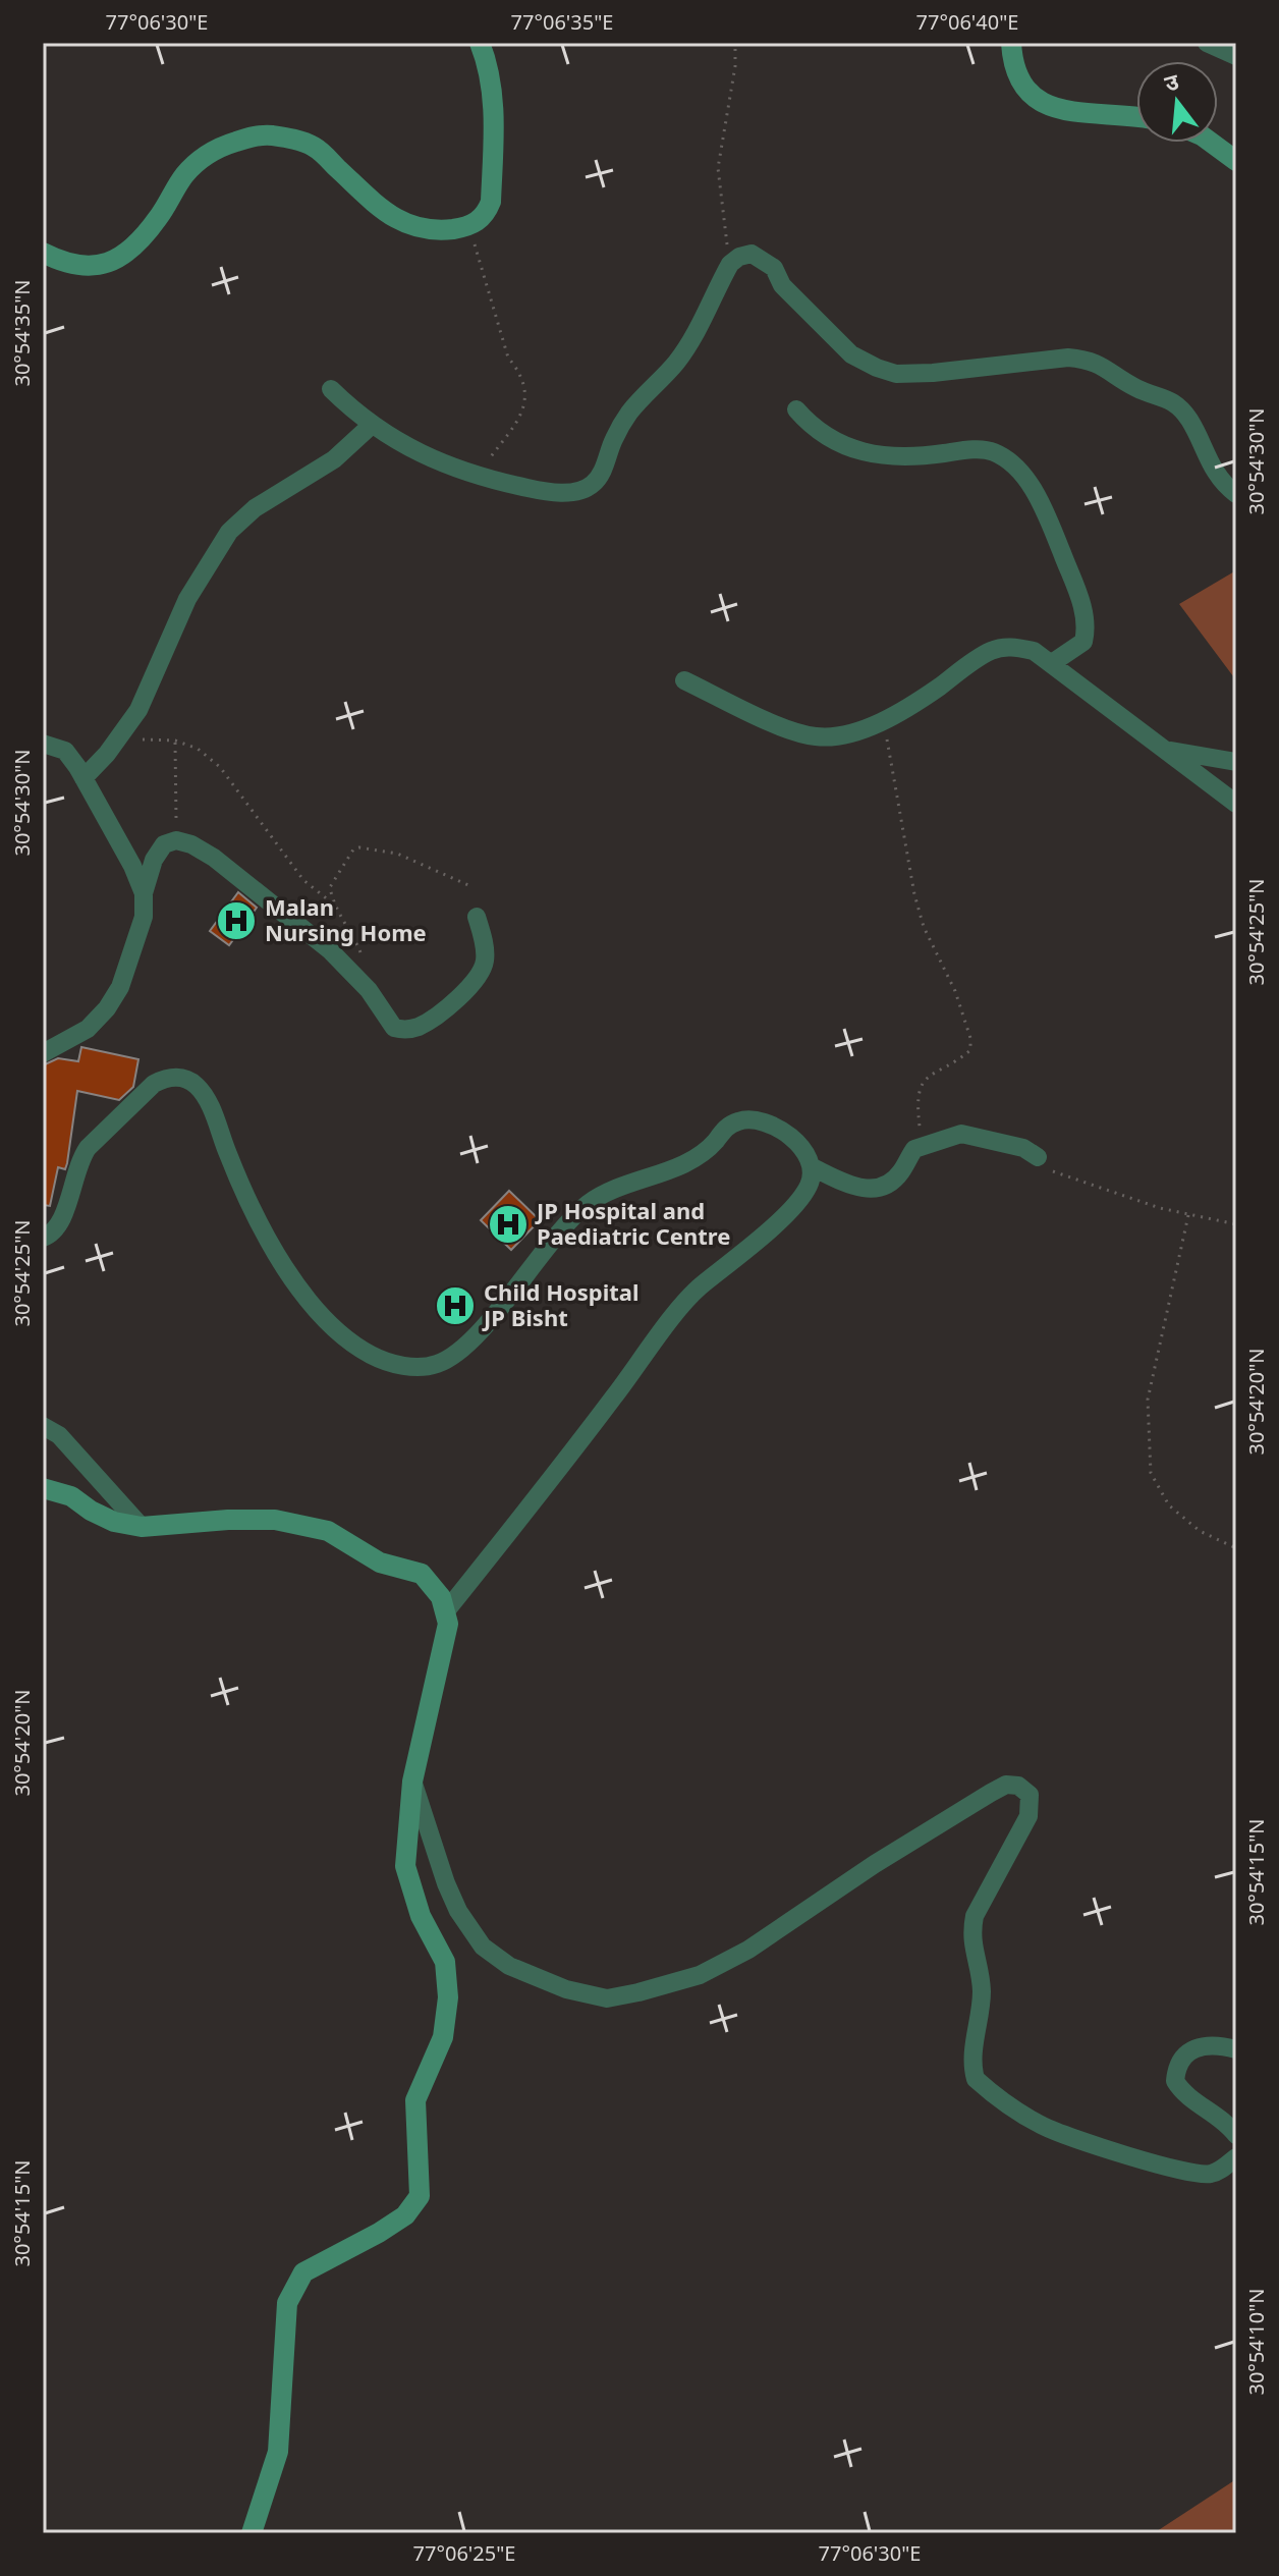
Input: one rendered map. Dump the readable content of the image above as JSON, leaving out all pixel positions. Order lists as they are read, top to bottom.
{
  "places": {
    "hospital": ["Malan Nursing Home", "JP Hospital and Paediatric Centre", "Child Hospital JP Bisht"]
  },
  "north": "top",
  "coordinates": [
    "77°06'30\"E",
    "77°06'35\"E",
    "77°06'40\"E",
    "30°54'35\"N",
    "30°54'30\"N",
    "30°54'25\"N",
    "30°54'20\"N",
    "30°54'15\"N",
    "30°54'10\"N",
    "77°06'25\"E"
  ]
}
